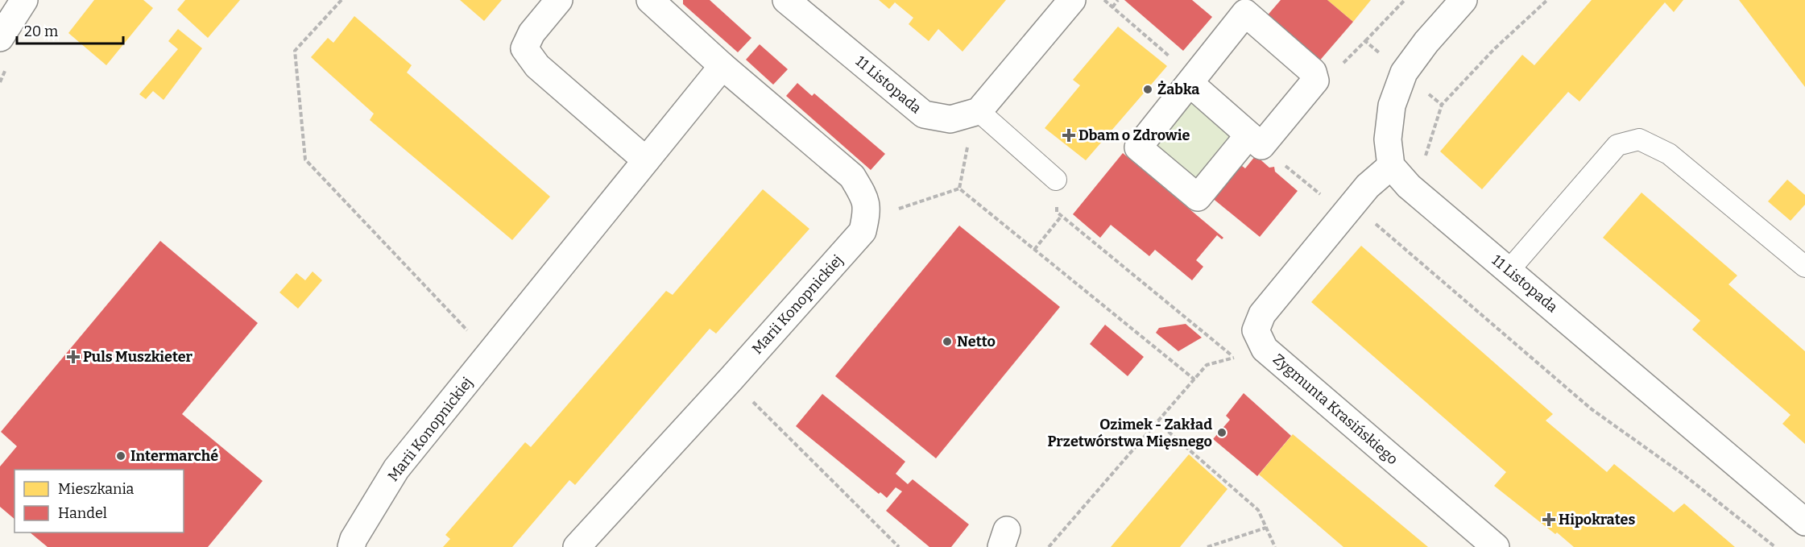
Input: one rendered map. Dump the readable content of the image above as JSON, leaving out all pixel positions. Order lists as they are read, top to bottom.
{
  "streets": {
    "street": ["11 Listopada", "Marii Konopnickiej", "Zygmunta Krasińskiego"]
  },
  "crossings": [
    ["11 Listopada", "Zygmunta Krasińskiego"]
  ],
  "places": {
    "other": [
      "Żabka",
      "Netto",
      "Ozimek - Zakład Przetwórstwa Mięsnego",
      "Intermarché"
    ],
    "health": ["Dbam o Zdrowie", "Puls Muszkieter", "Hipokrates"]
  },
  "legend": ["Mieszkania", "Handel"],
  "scale_bar": "20 m"
}
